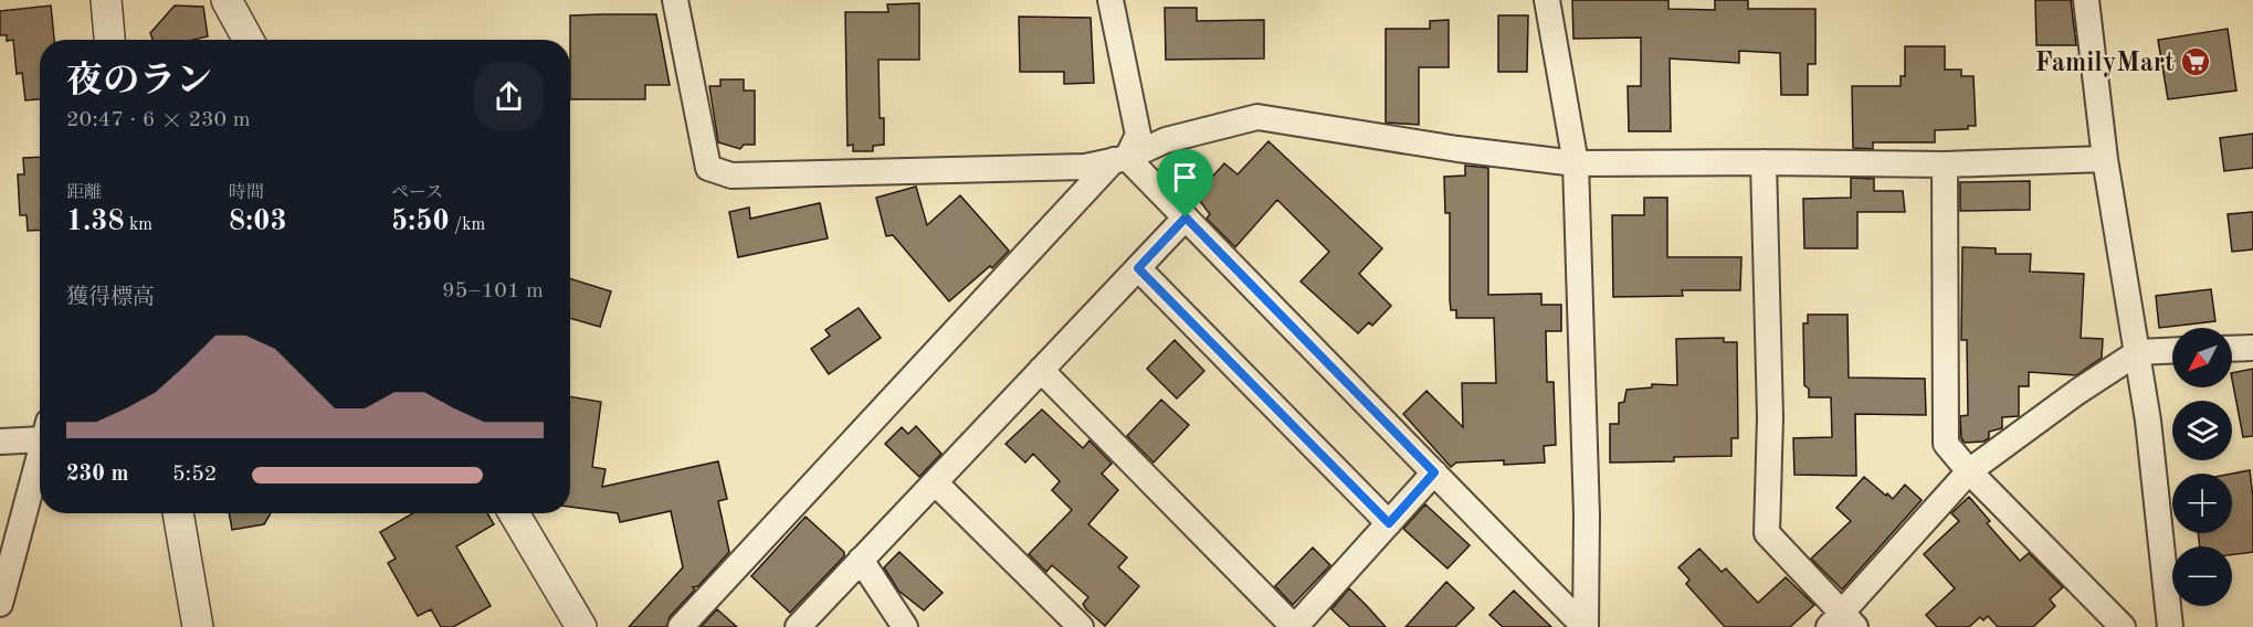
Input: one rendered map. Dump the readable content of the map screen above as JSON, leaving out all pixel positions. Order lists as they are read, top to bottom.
{
  "places": {
    "supermarket": ["FamilyMart"]
  },
  "north": "bottom left",
  "page": {
    "heading": ["夜のラン", "20:47 · 6 × 230 m"],
    "stats": [
      ["距離", "1.38 km"],
      ["時間", "8:03"],
      ["ペース", "5:50 /km"]
    ],
    "chart": ["獲得標高", "95–101 m"],
    "map_buttons": ["+", "−"],
    "list": [
      {
        "name": "230 m",
        "note": "5:52"
      }
    ]
  }
}
